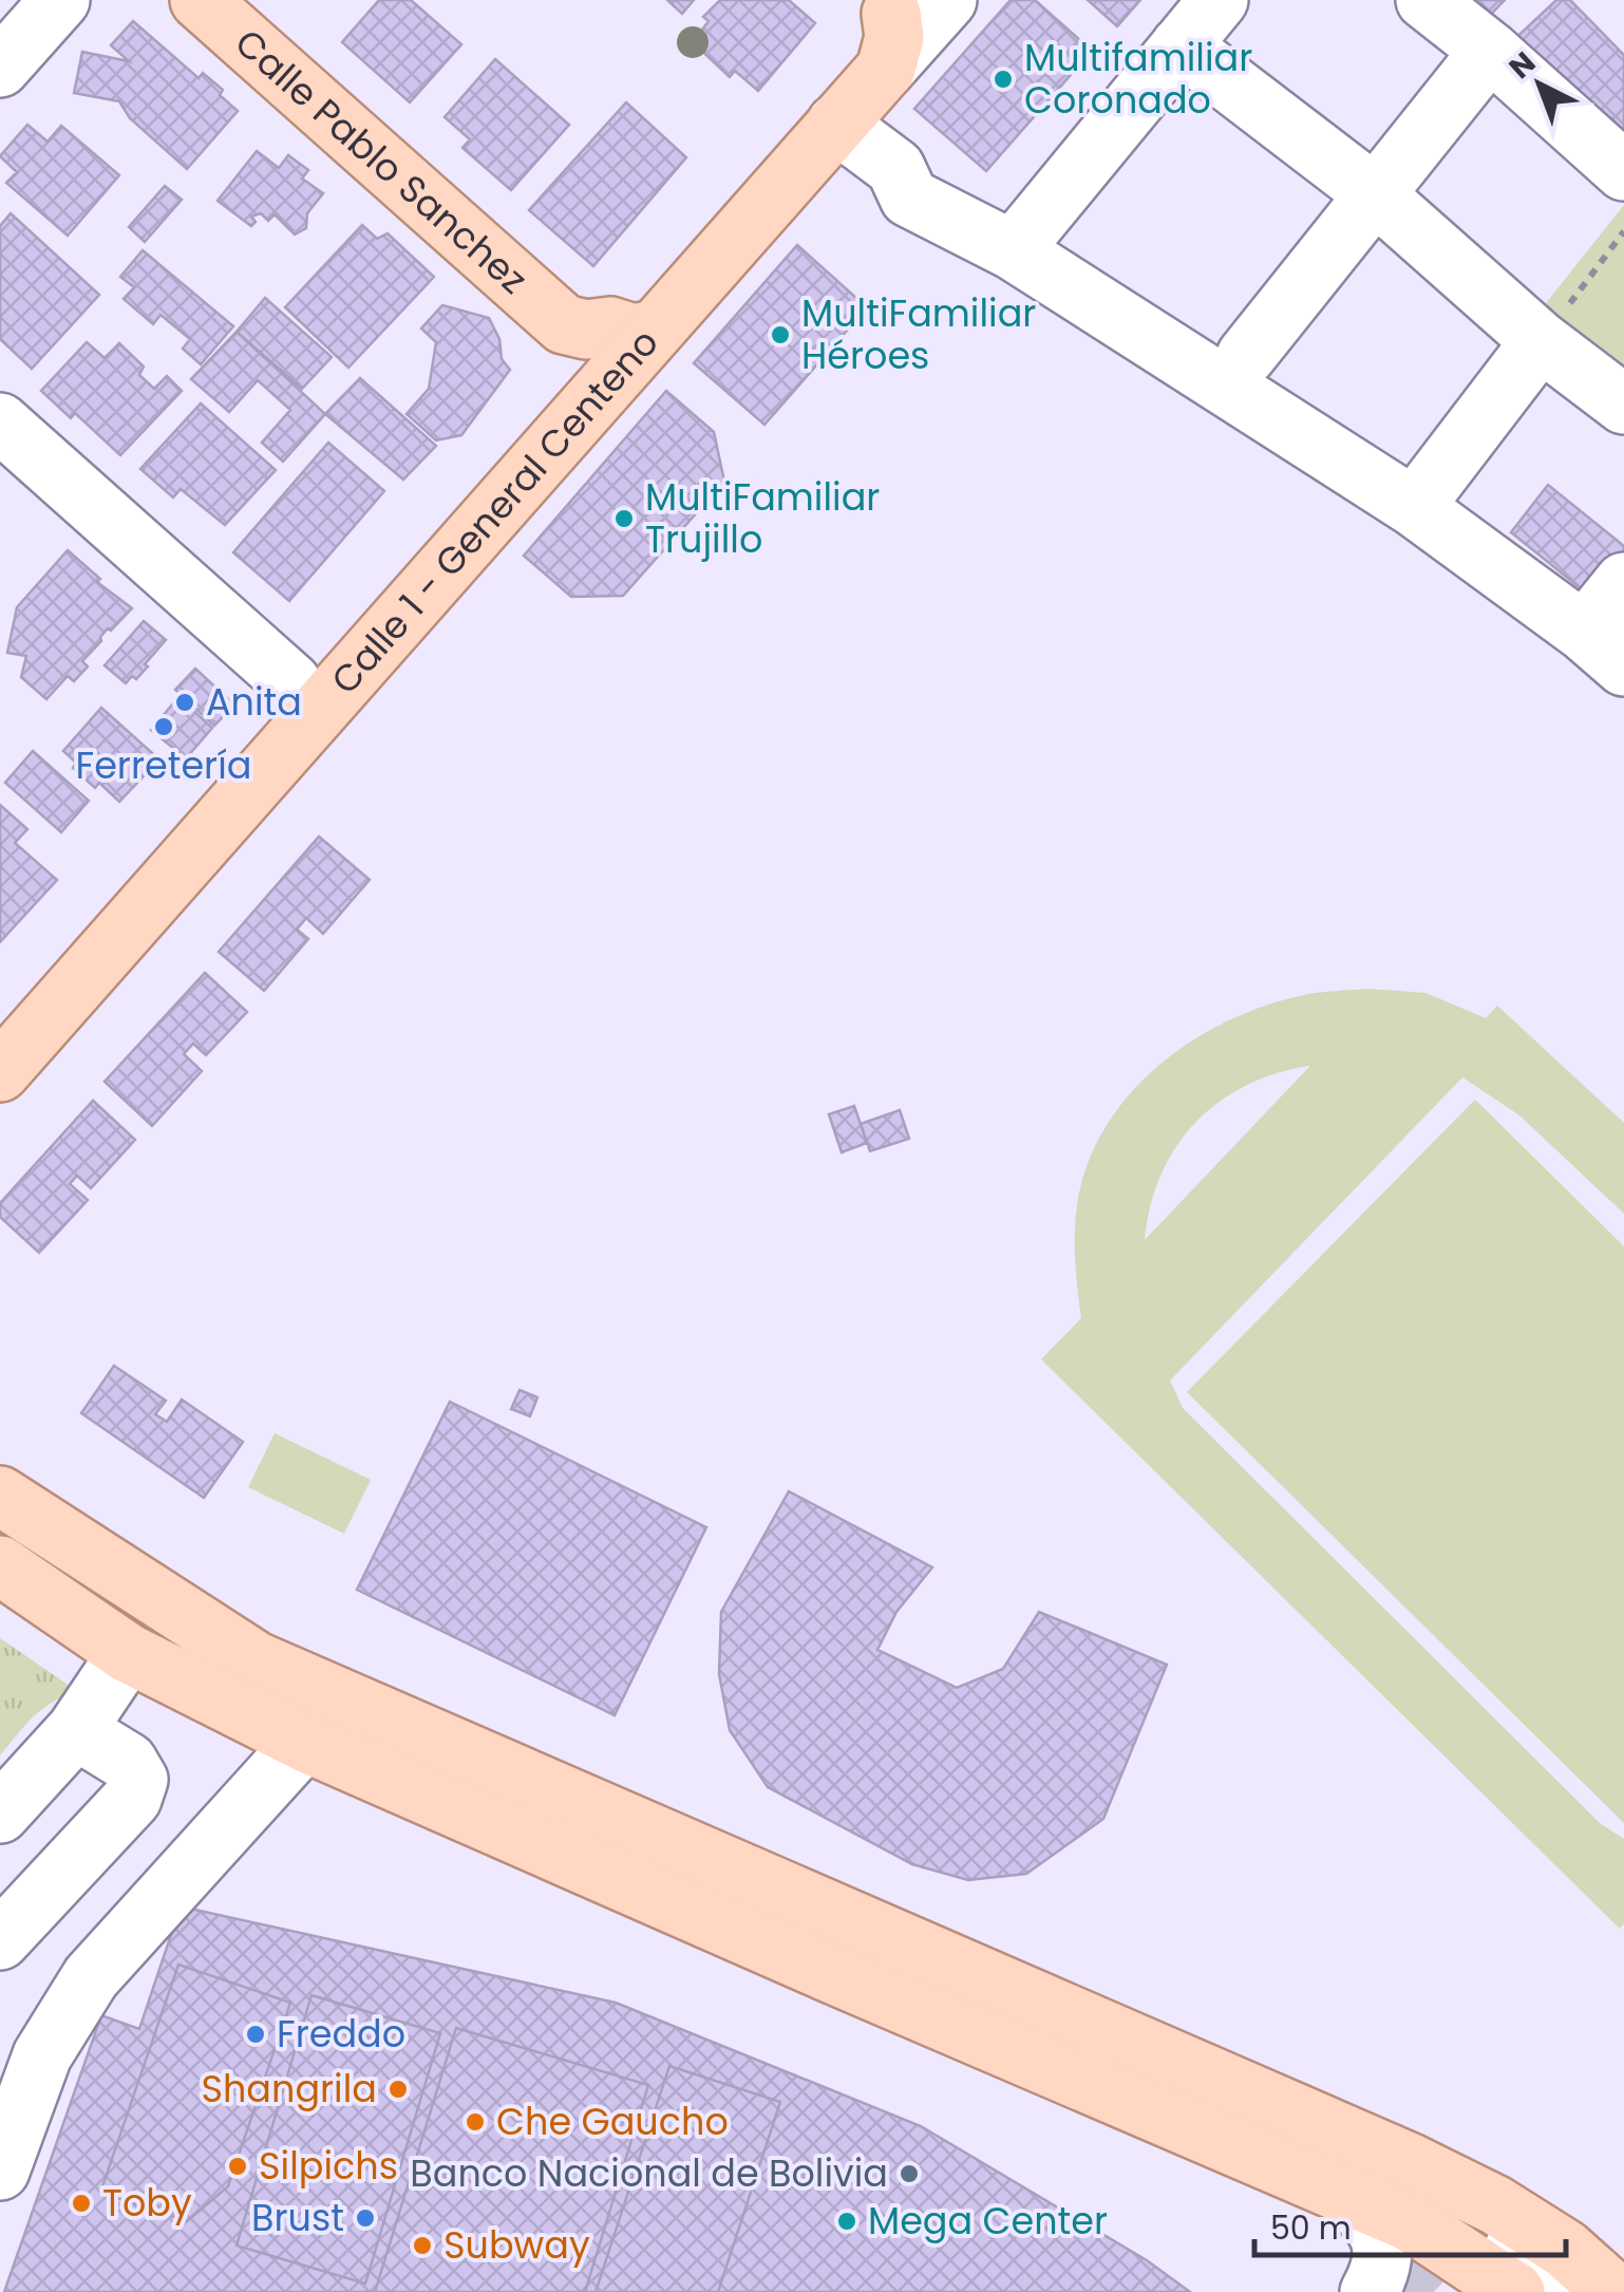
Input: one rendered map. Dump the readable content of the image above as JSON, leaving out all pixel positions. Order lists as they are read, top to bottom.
{
  "streets": {
    "main road": ["Calle Pablo Sanchez", "Calle 1 - General Centeno"]
  },
  "crossings": [
    ["Calle Pablo Sanchez", "Calle 1 - General Centeno"]
  ],
  "places": [
    "Multifamiliar Coronado",
    "MultiFamiliar Héroes",
    "MultiFamiliar Trujillo",
    "Anita",
    "Ferretería",
    "Freddo",
    "Shangrila",
    "Che Gaucho",
    "Silpichs",
    "Banco Nacional de Bolivia",
    "Toby",
    "Brust",
    "Mega Center",
    "Subway"
  ],
  "scale_bar": "50 m",
  "north": "top left"
}
